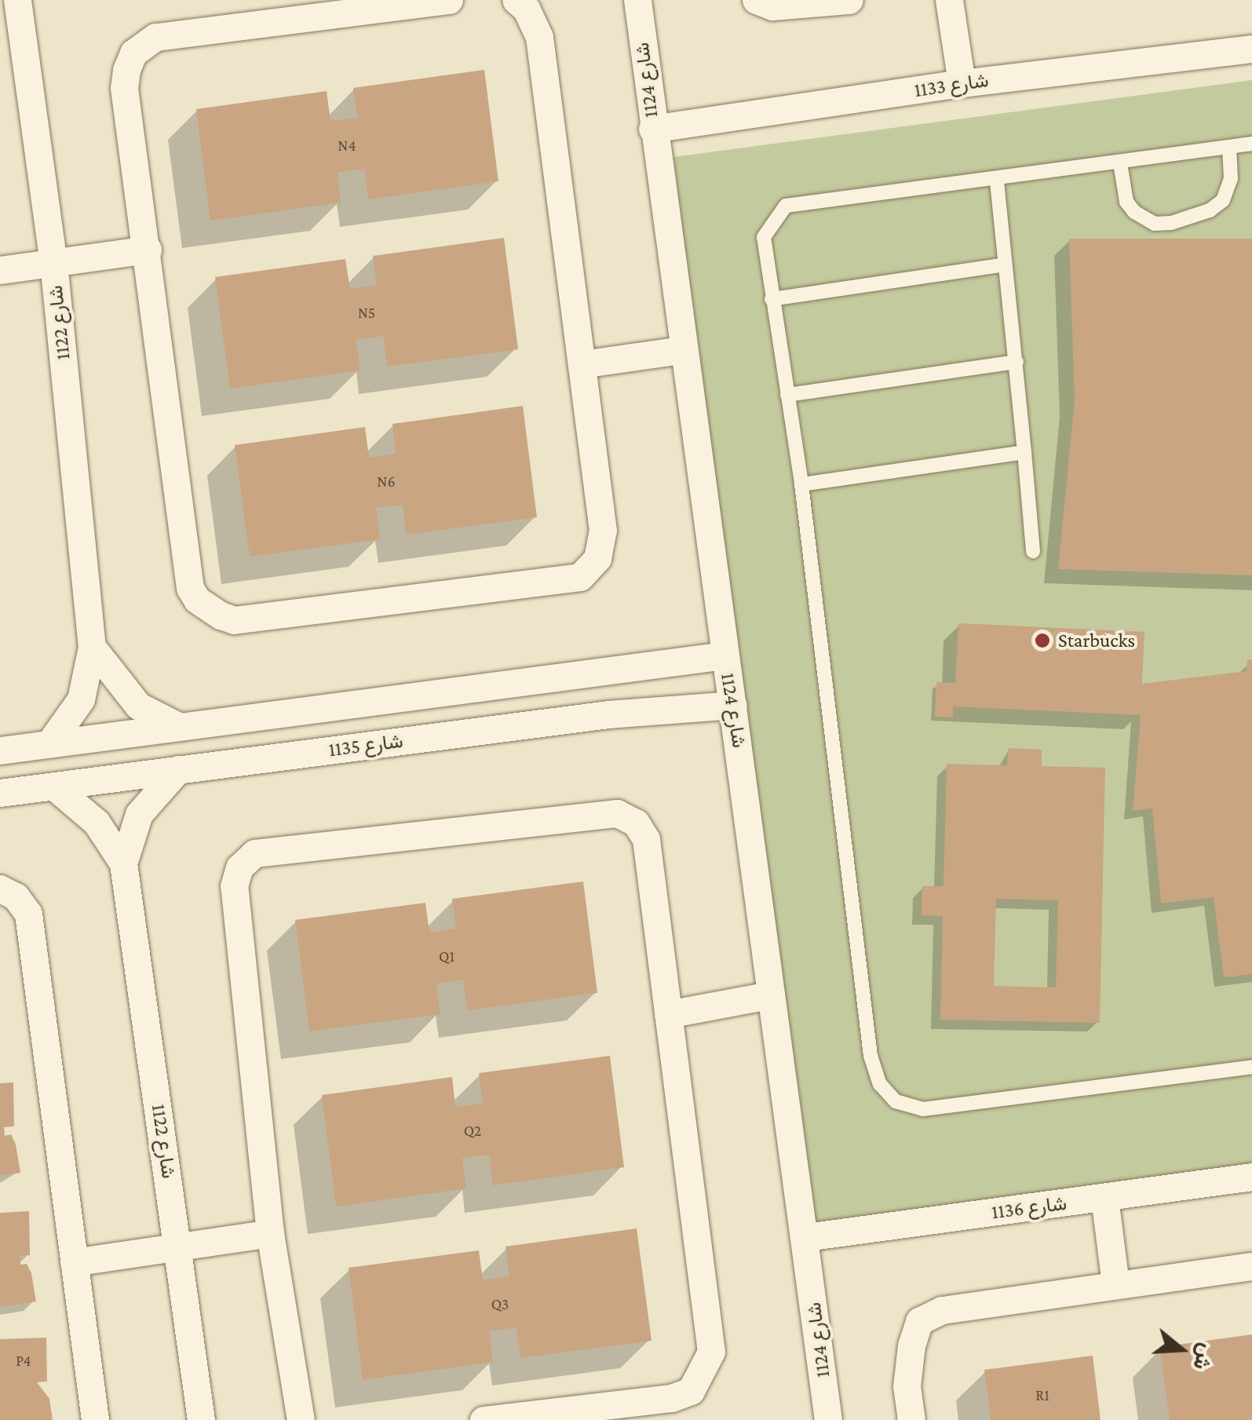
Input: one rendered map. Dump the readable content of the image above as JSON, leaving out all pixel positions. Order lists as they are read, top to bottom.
{
  "streets": {
    "street": [
      "شارع 1124",
      "شارع 1133",
      "شارع 1122",
      "شارع 1135",
      "شارع 1136"
    ]
  },
  "crossings": [
    ["شارع 1124", "شارع 1133"],
    ["شارع 1124", "شارع 1135"],
    ["شارع 1124", "شارع 1136"],
    ["شارع 1122", "شارع 1135"]
  ],
  "places": ["Starbucks"],
  "house_numbers": [
    "N4",
    "N5",
    "N6",
    "Q1",
    "Q2",
    "Q3",
    "P4",
    "R1"
  ],
  "north": "right"
}
